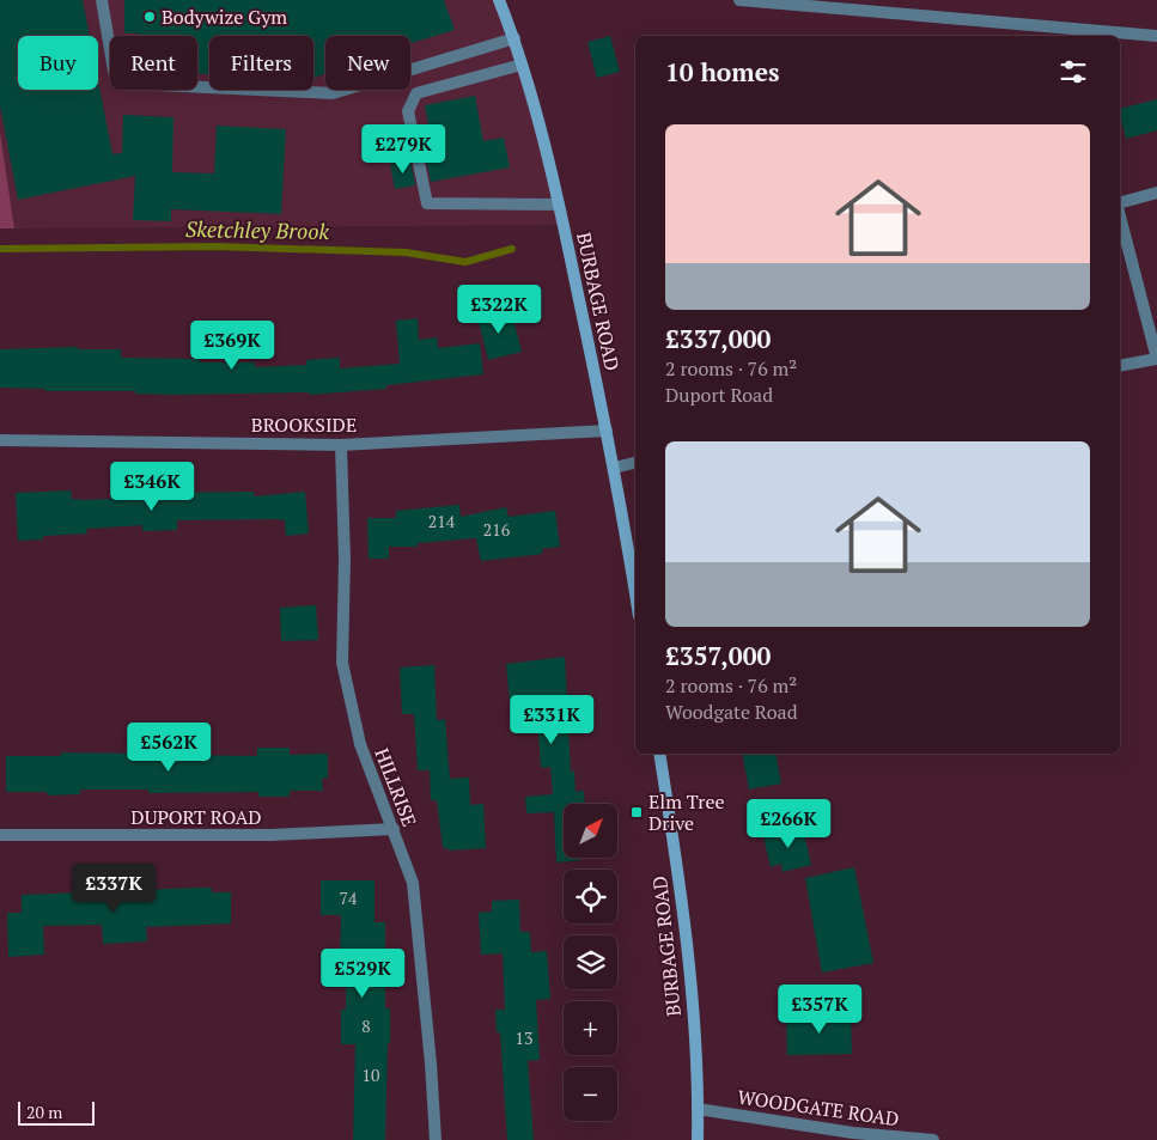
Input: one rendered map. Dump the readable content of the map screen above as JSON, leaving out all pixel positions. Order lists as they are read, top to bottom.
{
  "streets": {
    "main road": ["BURBAGE ROAD"],
    "street": [
      "BROOKSIDE",
      "HILLRISE",
      "DUPORT ROAD",
      "WOODGATE ROAD"
    ]
  },
  "crossings": [
    ["BURBAGE ROAD", "BROOKSIDE"],
    ["BURBAGE ROAD", "WOODGATE ROAD"],
    ["BROOKSIDE", "HILLRISE"],
    ["HILLRISE", "DUPORT ROAD"]
  ],
  "water": ["Sketchley Brook"],
  "places": {
    "other": ["Bodywize Gym"],
    "transit": ["Elm Tree Drive"]
  },
  "house_numbers": [
    "214",
    "216",
    "74",
    "8",
    "13",
    "10"
  ],
  "scale_bar": "20 m",
  "north": "top right",
  "page": {
    "chip": [
      "Buy",
      "Rent",
      "Filters",
      "New"
    ],
    "heading": "10 homes",
    "list": [
      {
        "name": "£337,000",
        "note": "2 rooms · 76 m² · Duport Road"
      },
      {
        "name": "£357,000",
        "note": "2 rooms · 76 m² · Woodgate Road"
      }
    ],
    "price": [
      "£279K",
      "£322K",
      "£369K",
      "£346K",
      "£331K",
      "£562K",
      "£266K",
      "£337K",
      "£529K",
      "£357K"
    ],
    "map_buttons": ["+", "−"],
    "scale": "20 m"
  }
}
